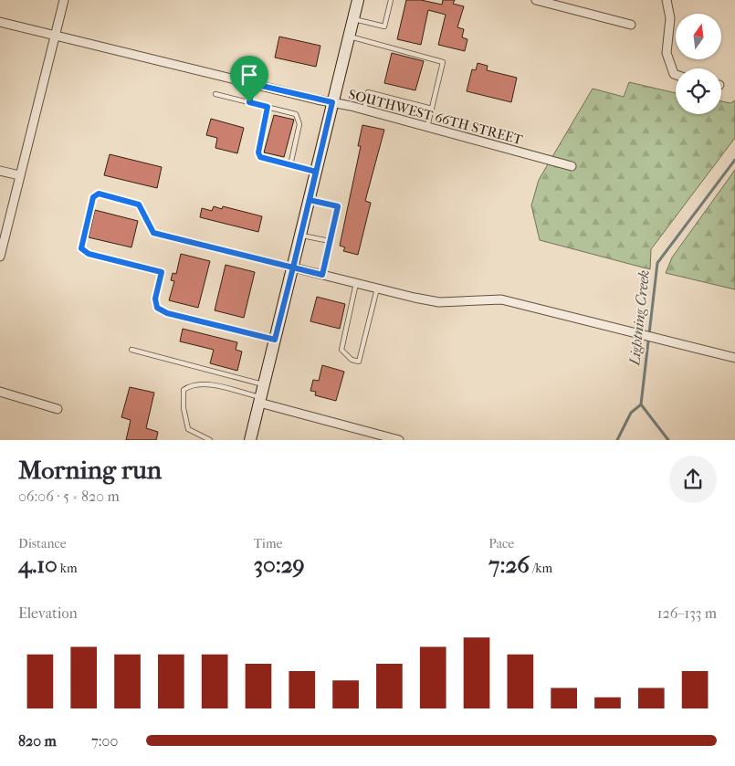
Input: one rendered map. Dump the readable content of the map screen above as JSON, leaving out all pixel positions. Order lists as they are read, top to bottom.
{
  "streets": {
    "street": ["SOUTHWEST 66TH STREET"]
  },
  "water": ["Lightning Creek"],
  "north": "top",
  "page": {
    "heading": ["Morning run", "06:06 · 5 × 820 m"],
    "stats": [
      ["Distance", "4.10 km"],
      ["Time", "30:29"],
      ["Pace", "7:26 /km"]
    ],
    "chart": ["Elevation", "126–133 m"],
    "list": [
      {
        "name": "820 m",
        "note": "7:00"
      }
    ]
  }
}
